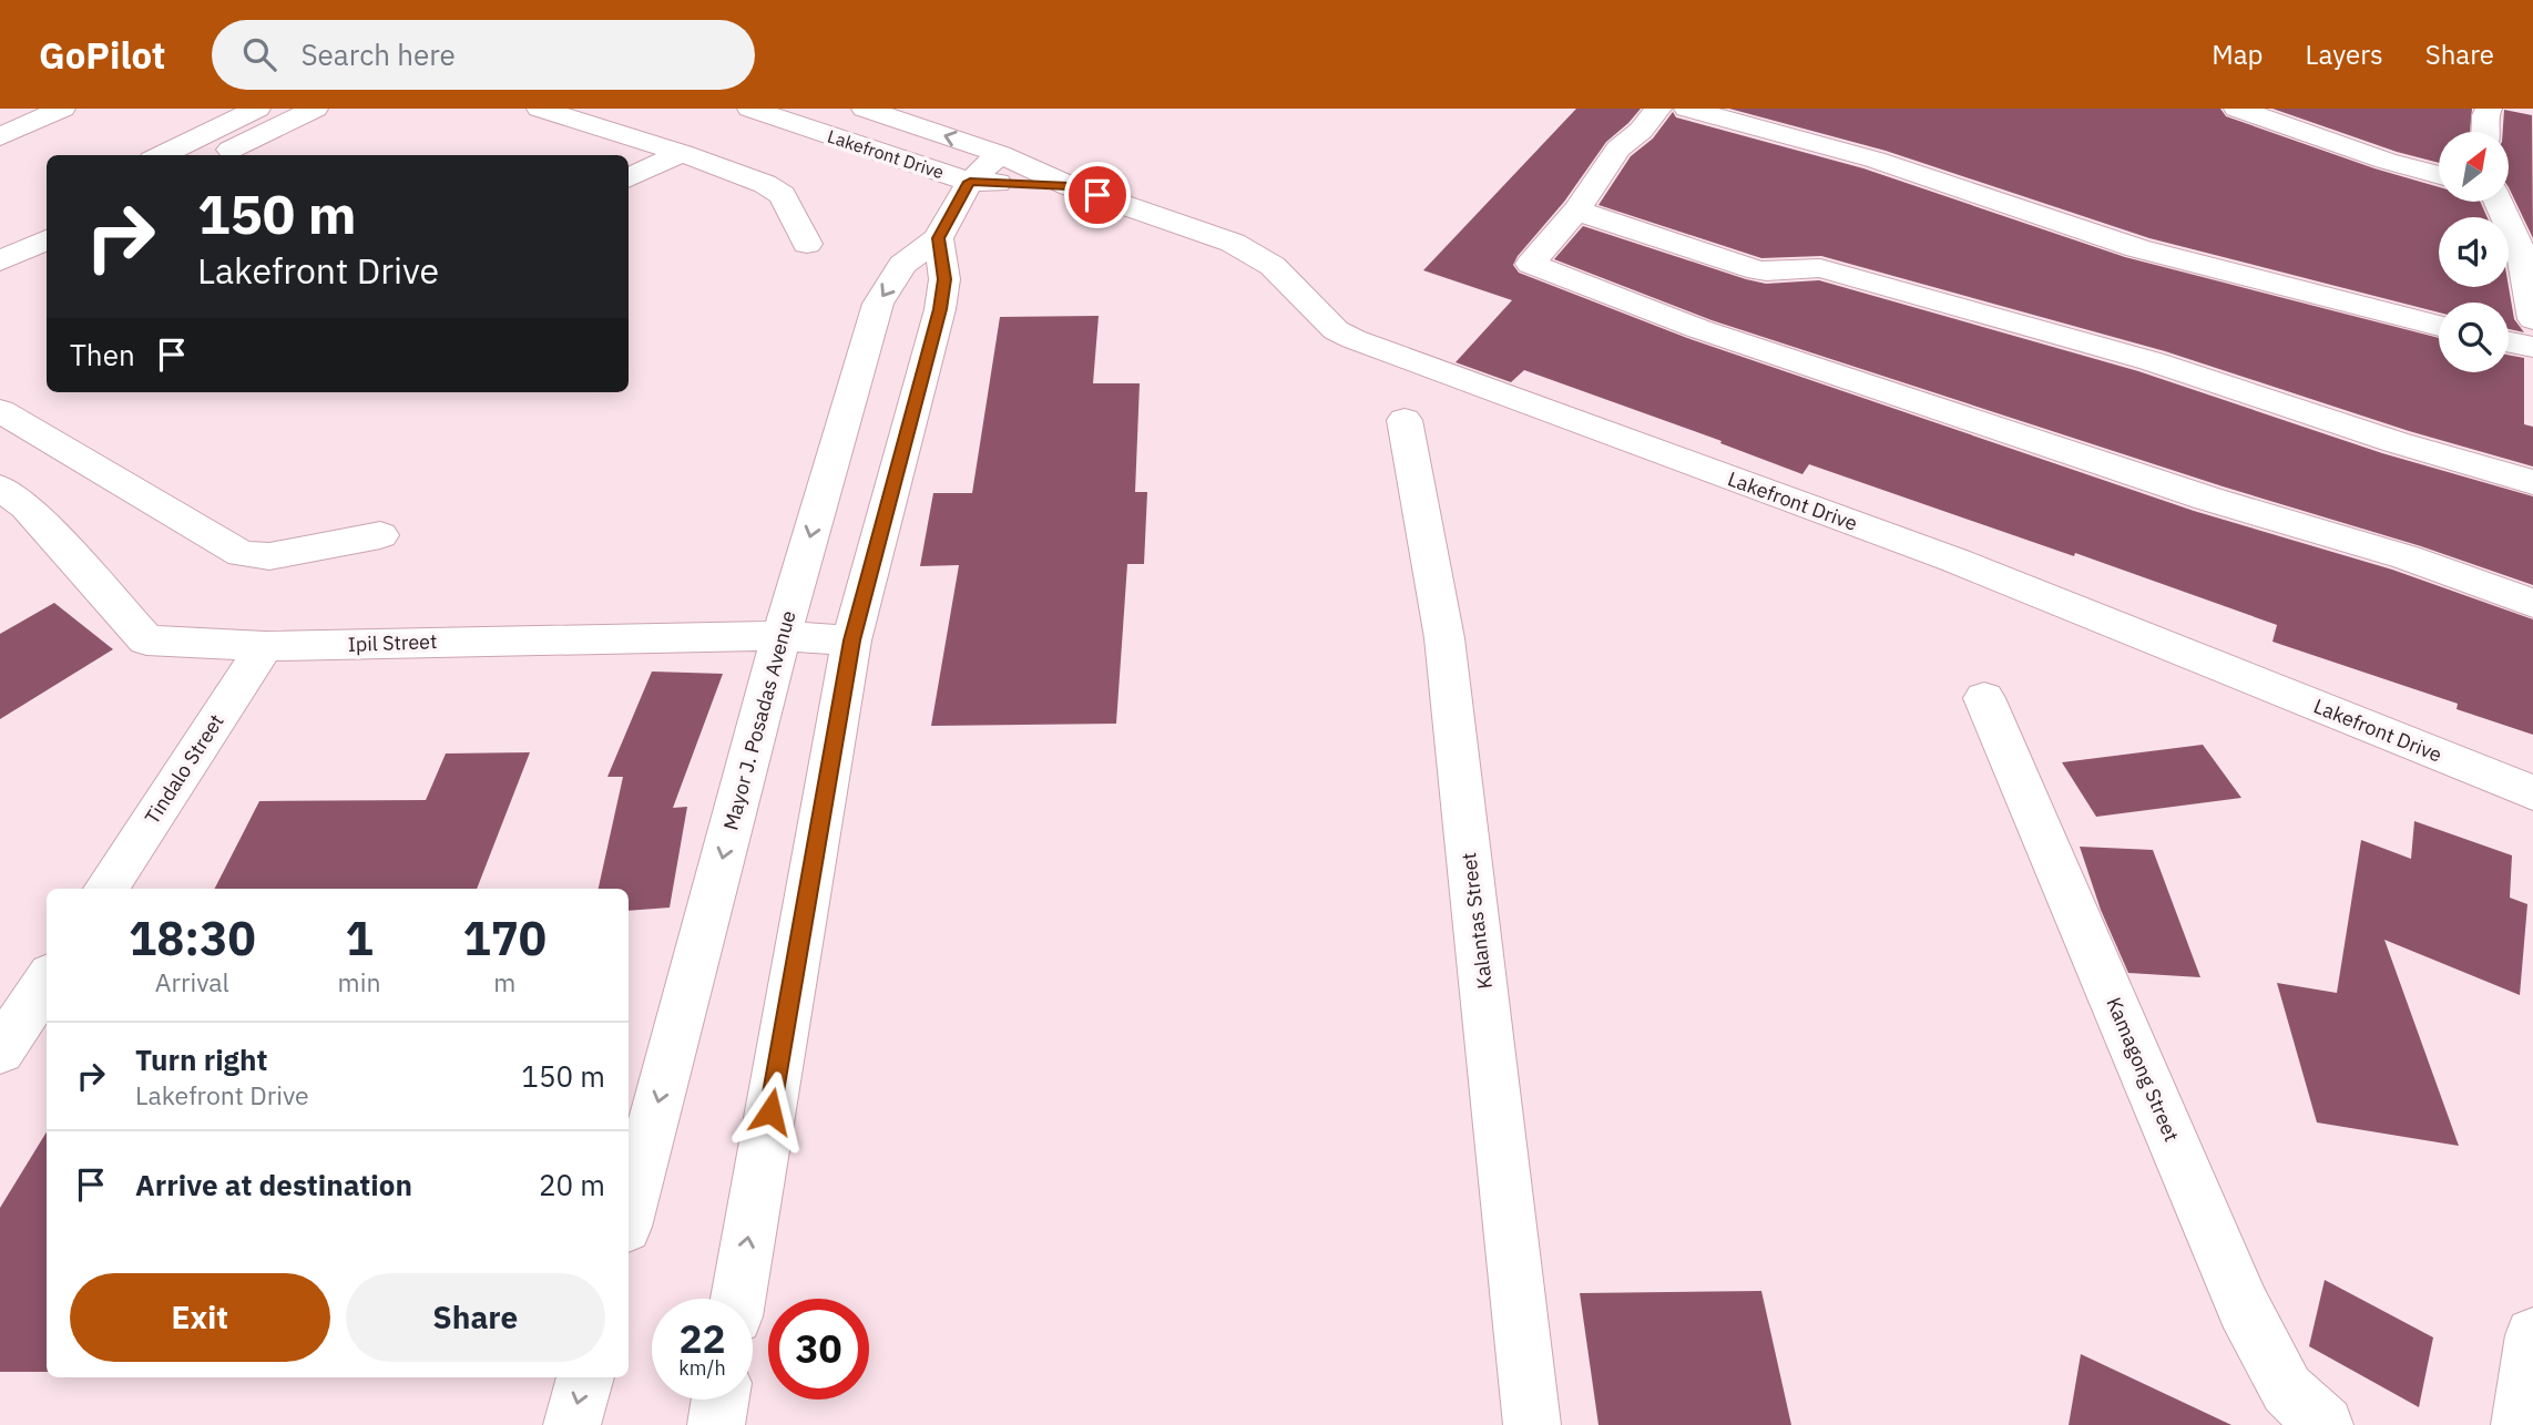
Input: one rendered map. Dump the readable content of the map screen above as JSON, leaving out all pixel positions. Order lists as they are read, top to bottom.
{
  "streets": {
    "street": [
      "Lakefront Drive",
      "Ipil Street",
      "Mayor J. Posadas Avenue",
      "Tindalo Street",
      "Kalantas Street",
      "Kamagong Street"
    ]
  },
  "crossings": [
    ["Lakefront Drive", "Mayor J. Posadas Avenue"],
    ["Ipil Street", "Mayor J. Posadas Avenue"],
    ["Ipil Street", "Tindalo Street"]
  ],
  "north": "top right",
  "page": {
    "header": "GoPilot",
    "search": "Search here",
    "nav": ["Map", "Layers", "Share"],
    "turn": ["150 m", "Lakefront Drive"],
    "then": "Then",
    "eta": [
      "18:30",
      "Arrival",
      "1",
      "min",
      "170",
      "m"
    ],
    "list": [
      {
        "name": "Turn right",
        "note": "Lakefront Drive",
        "value": "150 m"
      },
      {
        "name": "Arrive at destination",
        "value": "20 m"
      }
    ],
    "buttons": ["Exit", "Share"],
    "speed": "22 km/h",
    "limit": "30"
  }
}
